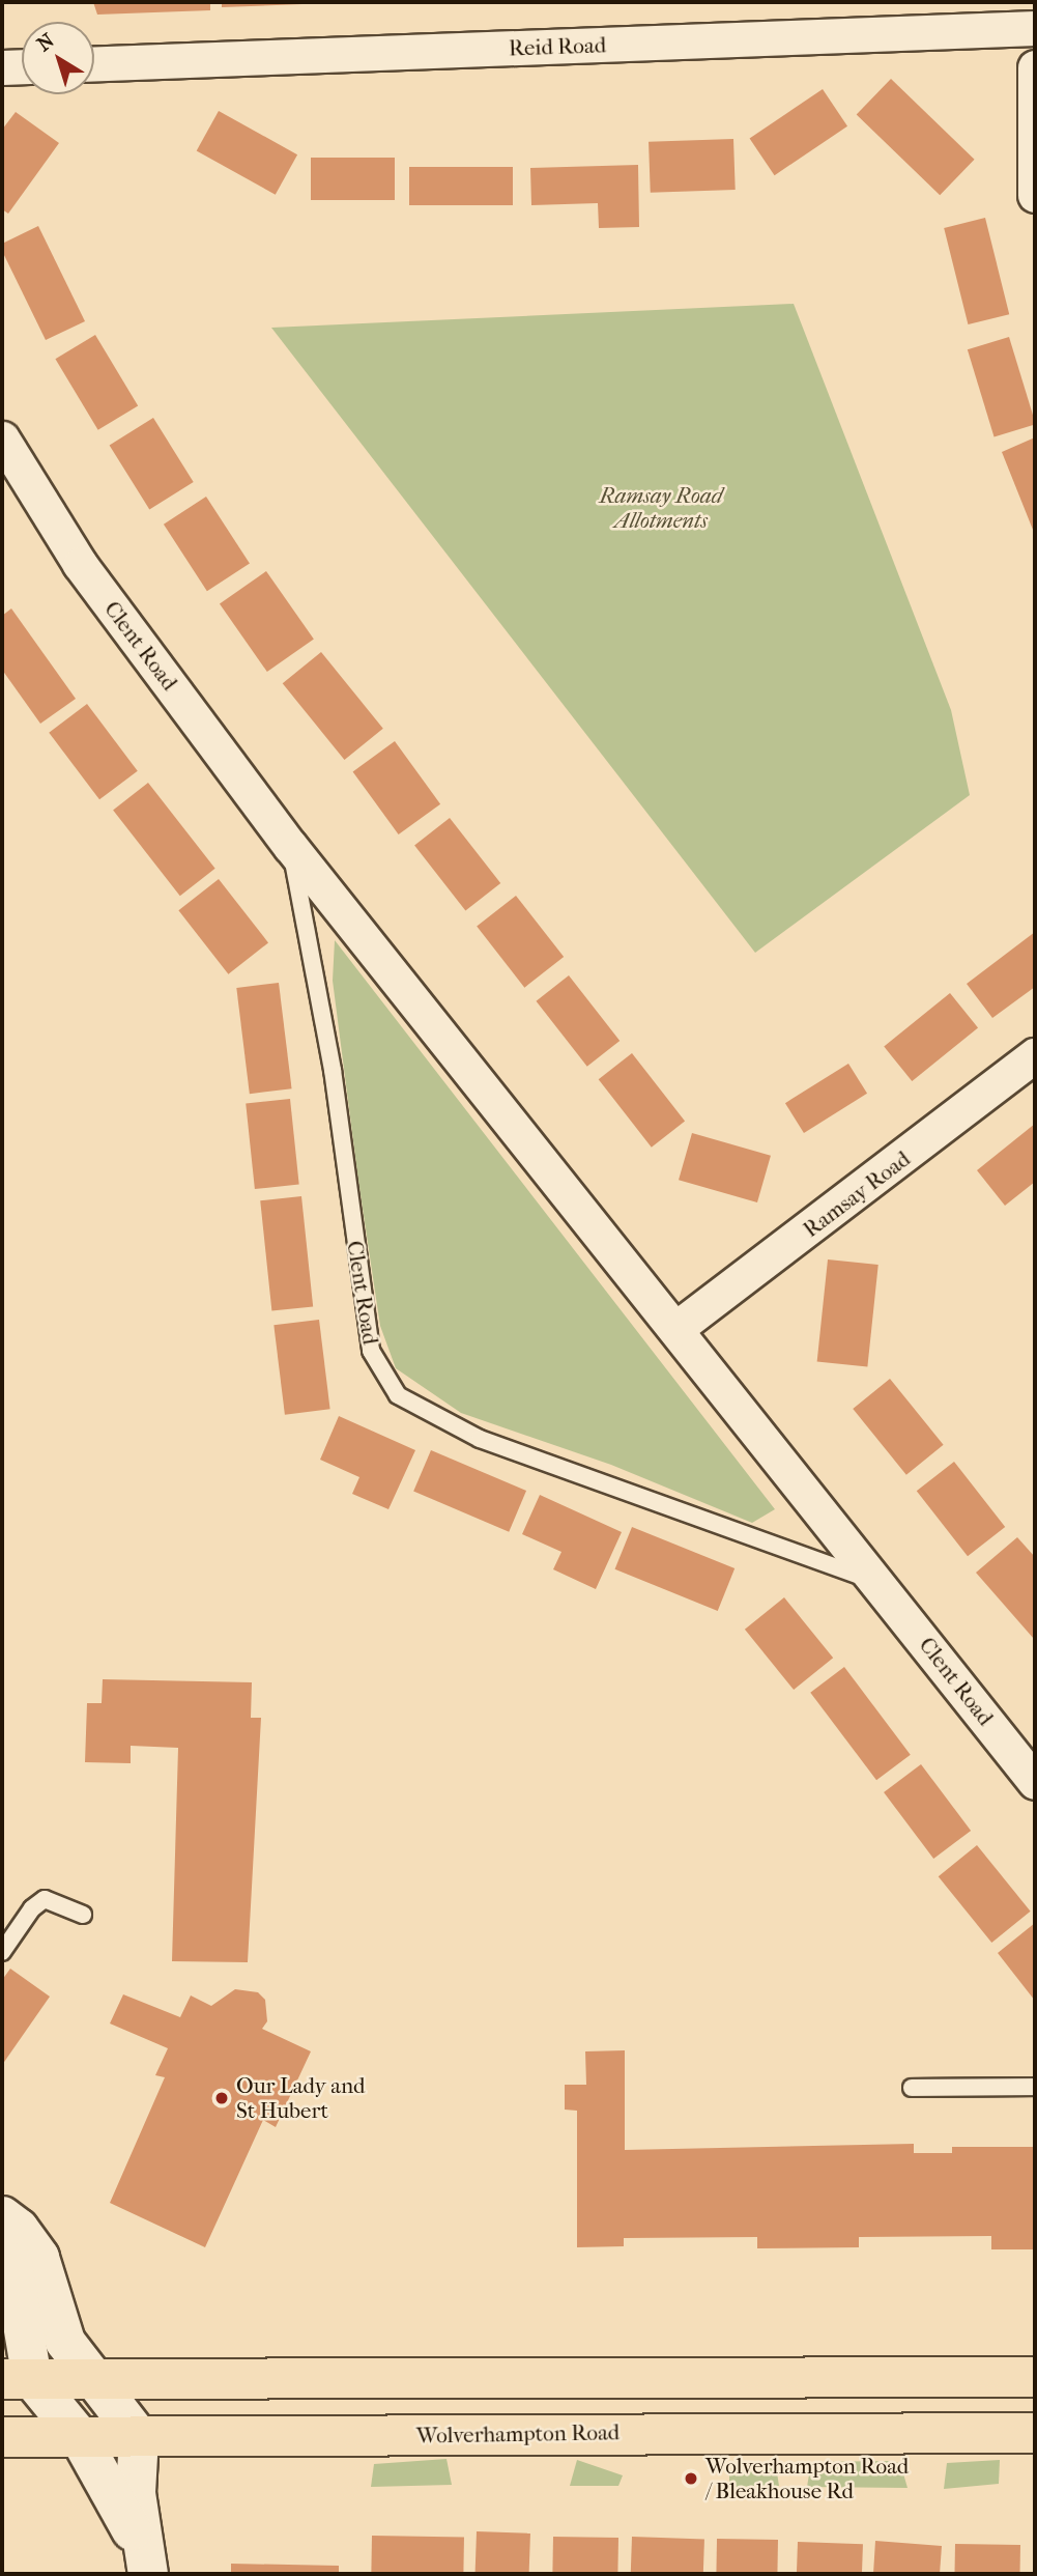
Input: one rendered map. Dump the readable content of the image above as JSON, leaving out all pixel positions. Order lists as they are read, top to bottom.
{
  "streets": {
    "highway": ["Wolverhampton Road"],
    "street": ["Reid Road", "Clent Road", "Ramsay Road"]
  },
  "crossings": [
    ["Clent Road", "Ramsay Road"]
  ],
  "parks": ["Ramsay Road Allotments"],
  "places": ["Our Lady and St Hubert", "Wolverhampton Road / Bleakhouse Rd"],
  "north": "top left"
}
